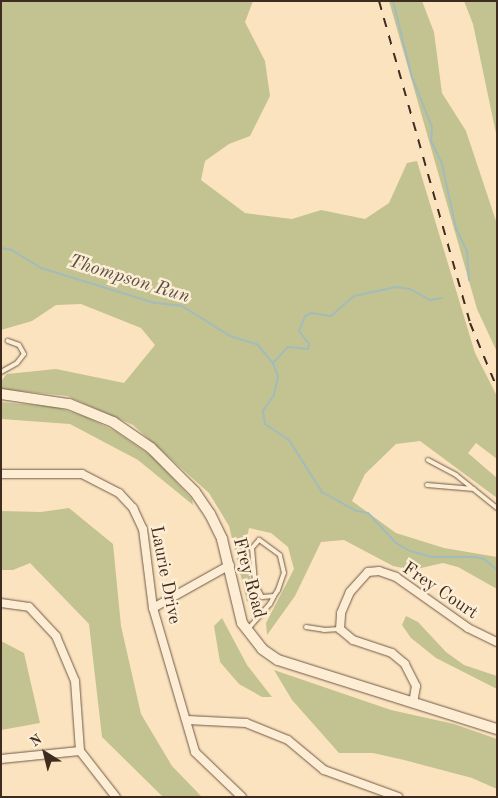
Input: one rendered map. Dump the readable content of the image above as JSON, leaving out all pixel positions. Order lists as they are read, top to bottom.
{
  "streets": {
    "street": ["Laurie Drive", "Frey Road", "Frey Court"]
  },
  "water": ["Thompson Run"],
  "north": "top left"
}
